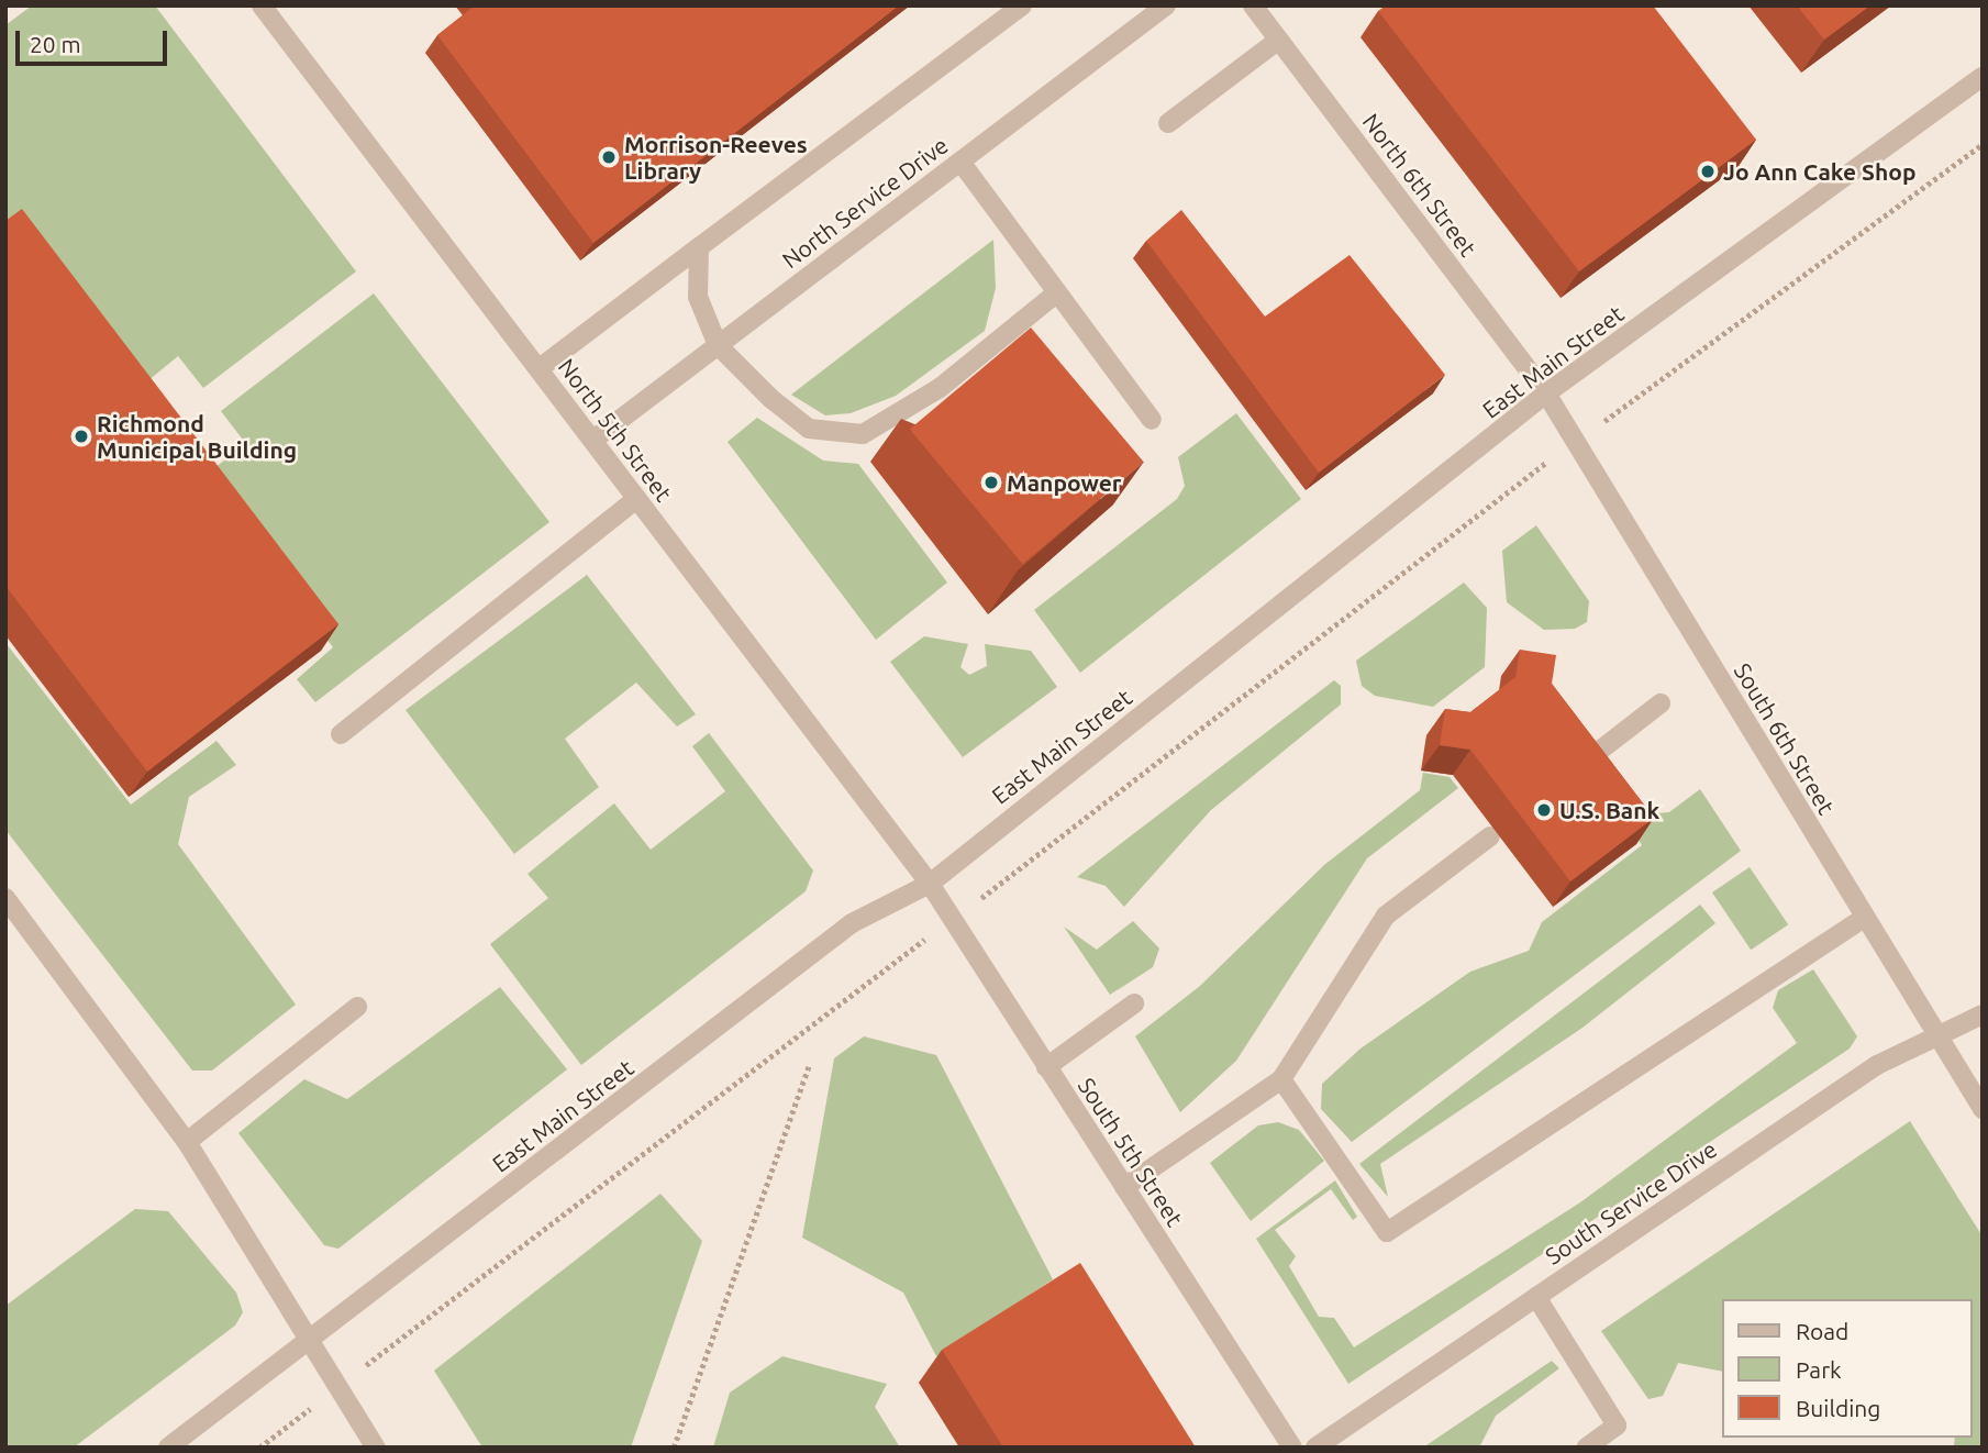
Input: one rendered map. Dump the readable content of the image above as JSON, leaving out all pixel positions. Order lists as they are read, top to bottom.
{
  "streets": {
    "street": [
      "North 6th Street",
      "North Service Drive",
      "East Main Street",
      "North 5th Street",
      "South 6th Street",
      "South 5th Street",
      "South Service Drive"
    ]
  },
  "crossings": [
    ["North 6th Street", "East Main Street"],
    ["North 6th Street", "South 6th Street"],
    ["North Service Drive", "North 5th Street"],
    ["East Main Street", "North 5th Street"],
    ["East Main Street", "South 6th Street"],
    ["East Main Street", "South 5th Street"],
    ["North 5th Street", "South 5th Street"],
    ["South 6th Street", "South Service Drive"]
  ],
  "places": [
    "Morrison-Reeves Library",
    "Jo Ann Cake Shop",
    "Richmond Municipal Building",
    "Manpower",
    "U.S. Bank"
  ],
  "legend": ["Road", "Park", "Building"],
  "scale_bar": "20 m"
}
